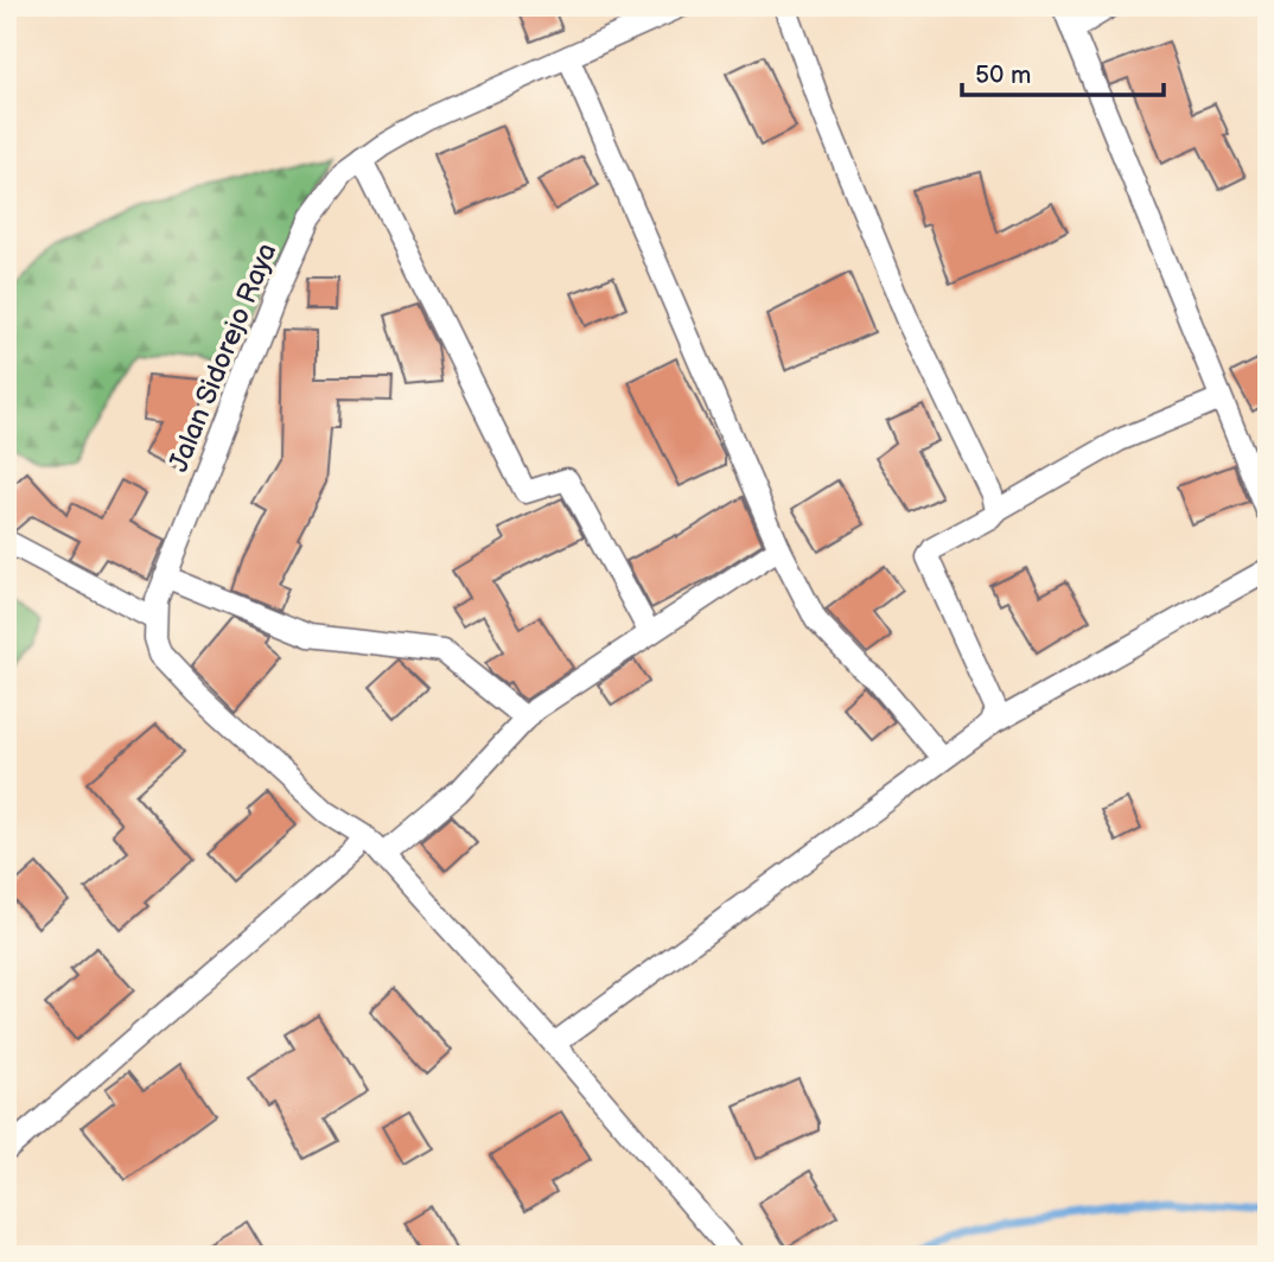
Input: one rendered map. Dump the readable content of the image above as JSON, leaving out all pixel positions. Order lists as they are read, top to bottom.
{
  "streets": {
    "street": ["Jalan Sidorejo Raya"]
  },
  "scale_bar": "50 m"
}
